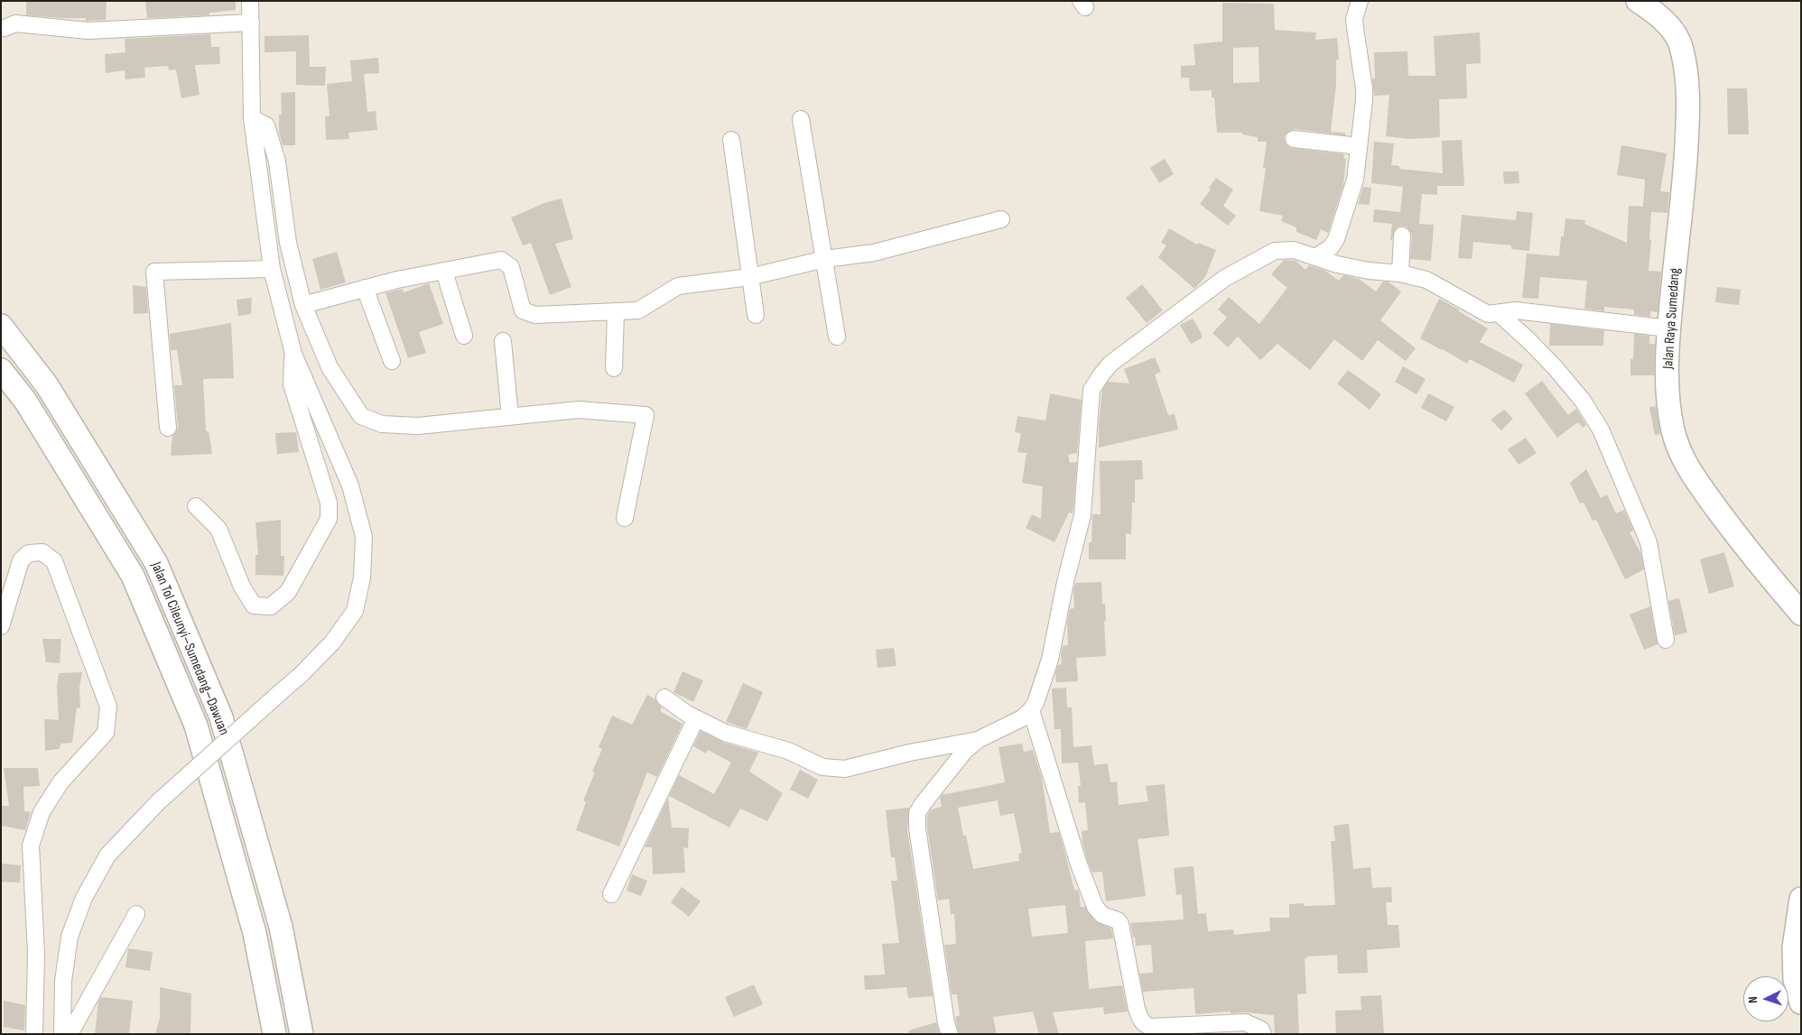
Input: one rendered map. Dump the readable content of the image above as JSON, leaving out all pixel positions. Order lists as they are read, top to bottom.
{
  "streets": {
    "highway": ["Jalan Raya Sumedang", "Jalan Tol Cileunyi–Sumedang–Dawuan"]
  },
  "north": "left"
}
